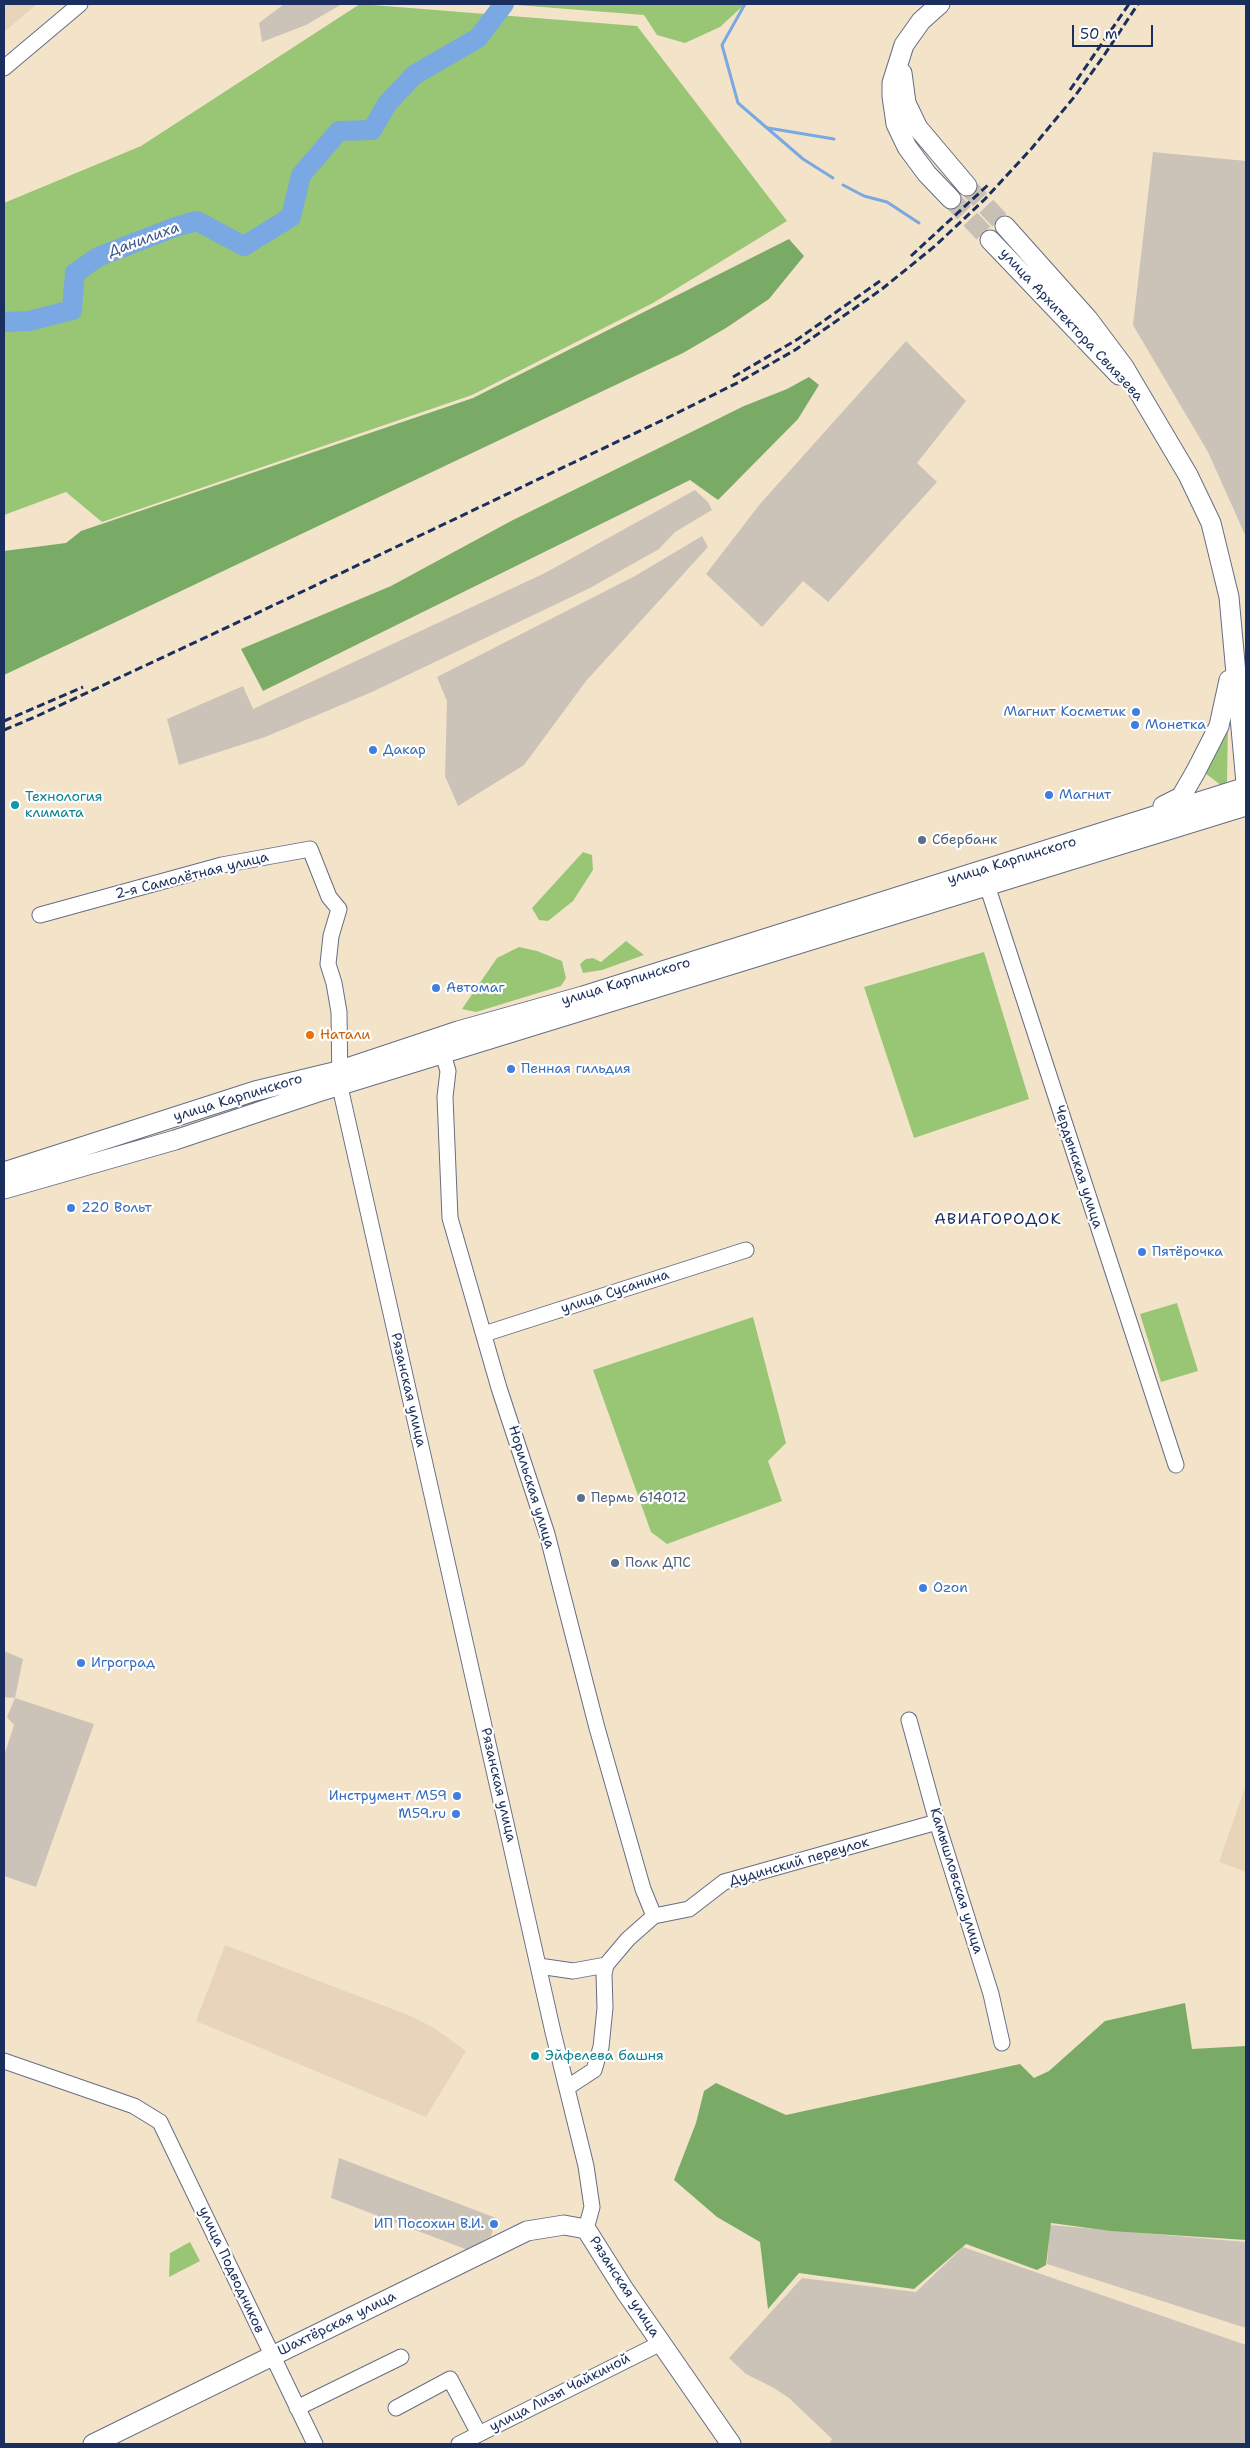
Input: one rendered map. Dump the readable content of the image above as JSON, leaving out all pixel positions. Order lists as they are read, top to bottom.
{
  "streets": {
    "main road": [
      "улица Архитектора Свиязева",
      "улица Карпинского",
      "Рязанская улица",
      "Шахтёрская улица"
    ],
    "street": [
      "2-я Самолётная улица",
      "Чердынская улица",
      "улица Сусанина",
      "Норильская улица",
      "Дудинский переулок",
      "Камышловская улица",
      "улица Подводников",
      "улица Лизы Чайкиной"
    ]
  },
  "crossings": [
    ["улица Карпинского", "Чердынская улица"],
    ["улица Карпинского", "Рязанская улица"],
    ["улица Карпинского", "Норильская улица"],
    ["2-я Самолётная улица", "Рязанская улица"],
    ["улица Сусанина", "Норильская улица"],
    ["Рязанская улица", "Шахтёрская улица"],
    ["Рязанская улица", "улица Лизы Чайкиной"],
    ["Норильская улица", "Дудинский переулок"],
    ["Дудинский переулок", "Камышловская улица"],
    ["улица Подводников", "Шахтёрская улица"]
  ],
  "districts": ["АВИАГОРОДОК"],
  "water": ["Данилиха"],
  "places": [
    "Магнит Косметик",
    "Монетка",
    "Дакар",
    "Магнит",
    "Технология климата",
    "Сбербанк",
    "Автомаг",
    "Натали",
    "Пенная гильдия",
    "220 Вольт",
    "Пятёрочка",
    "Пермь 614012",
    "Полк ДПС",
    "Ozon",
    "Игроград",
    "Инструмент М59",
    "M59.ru",
    "Эйфелева башня",
    "ИП Посохин В.И."
  ],
  "scale_bar": "50 m"
}
